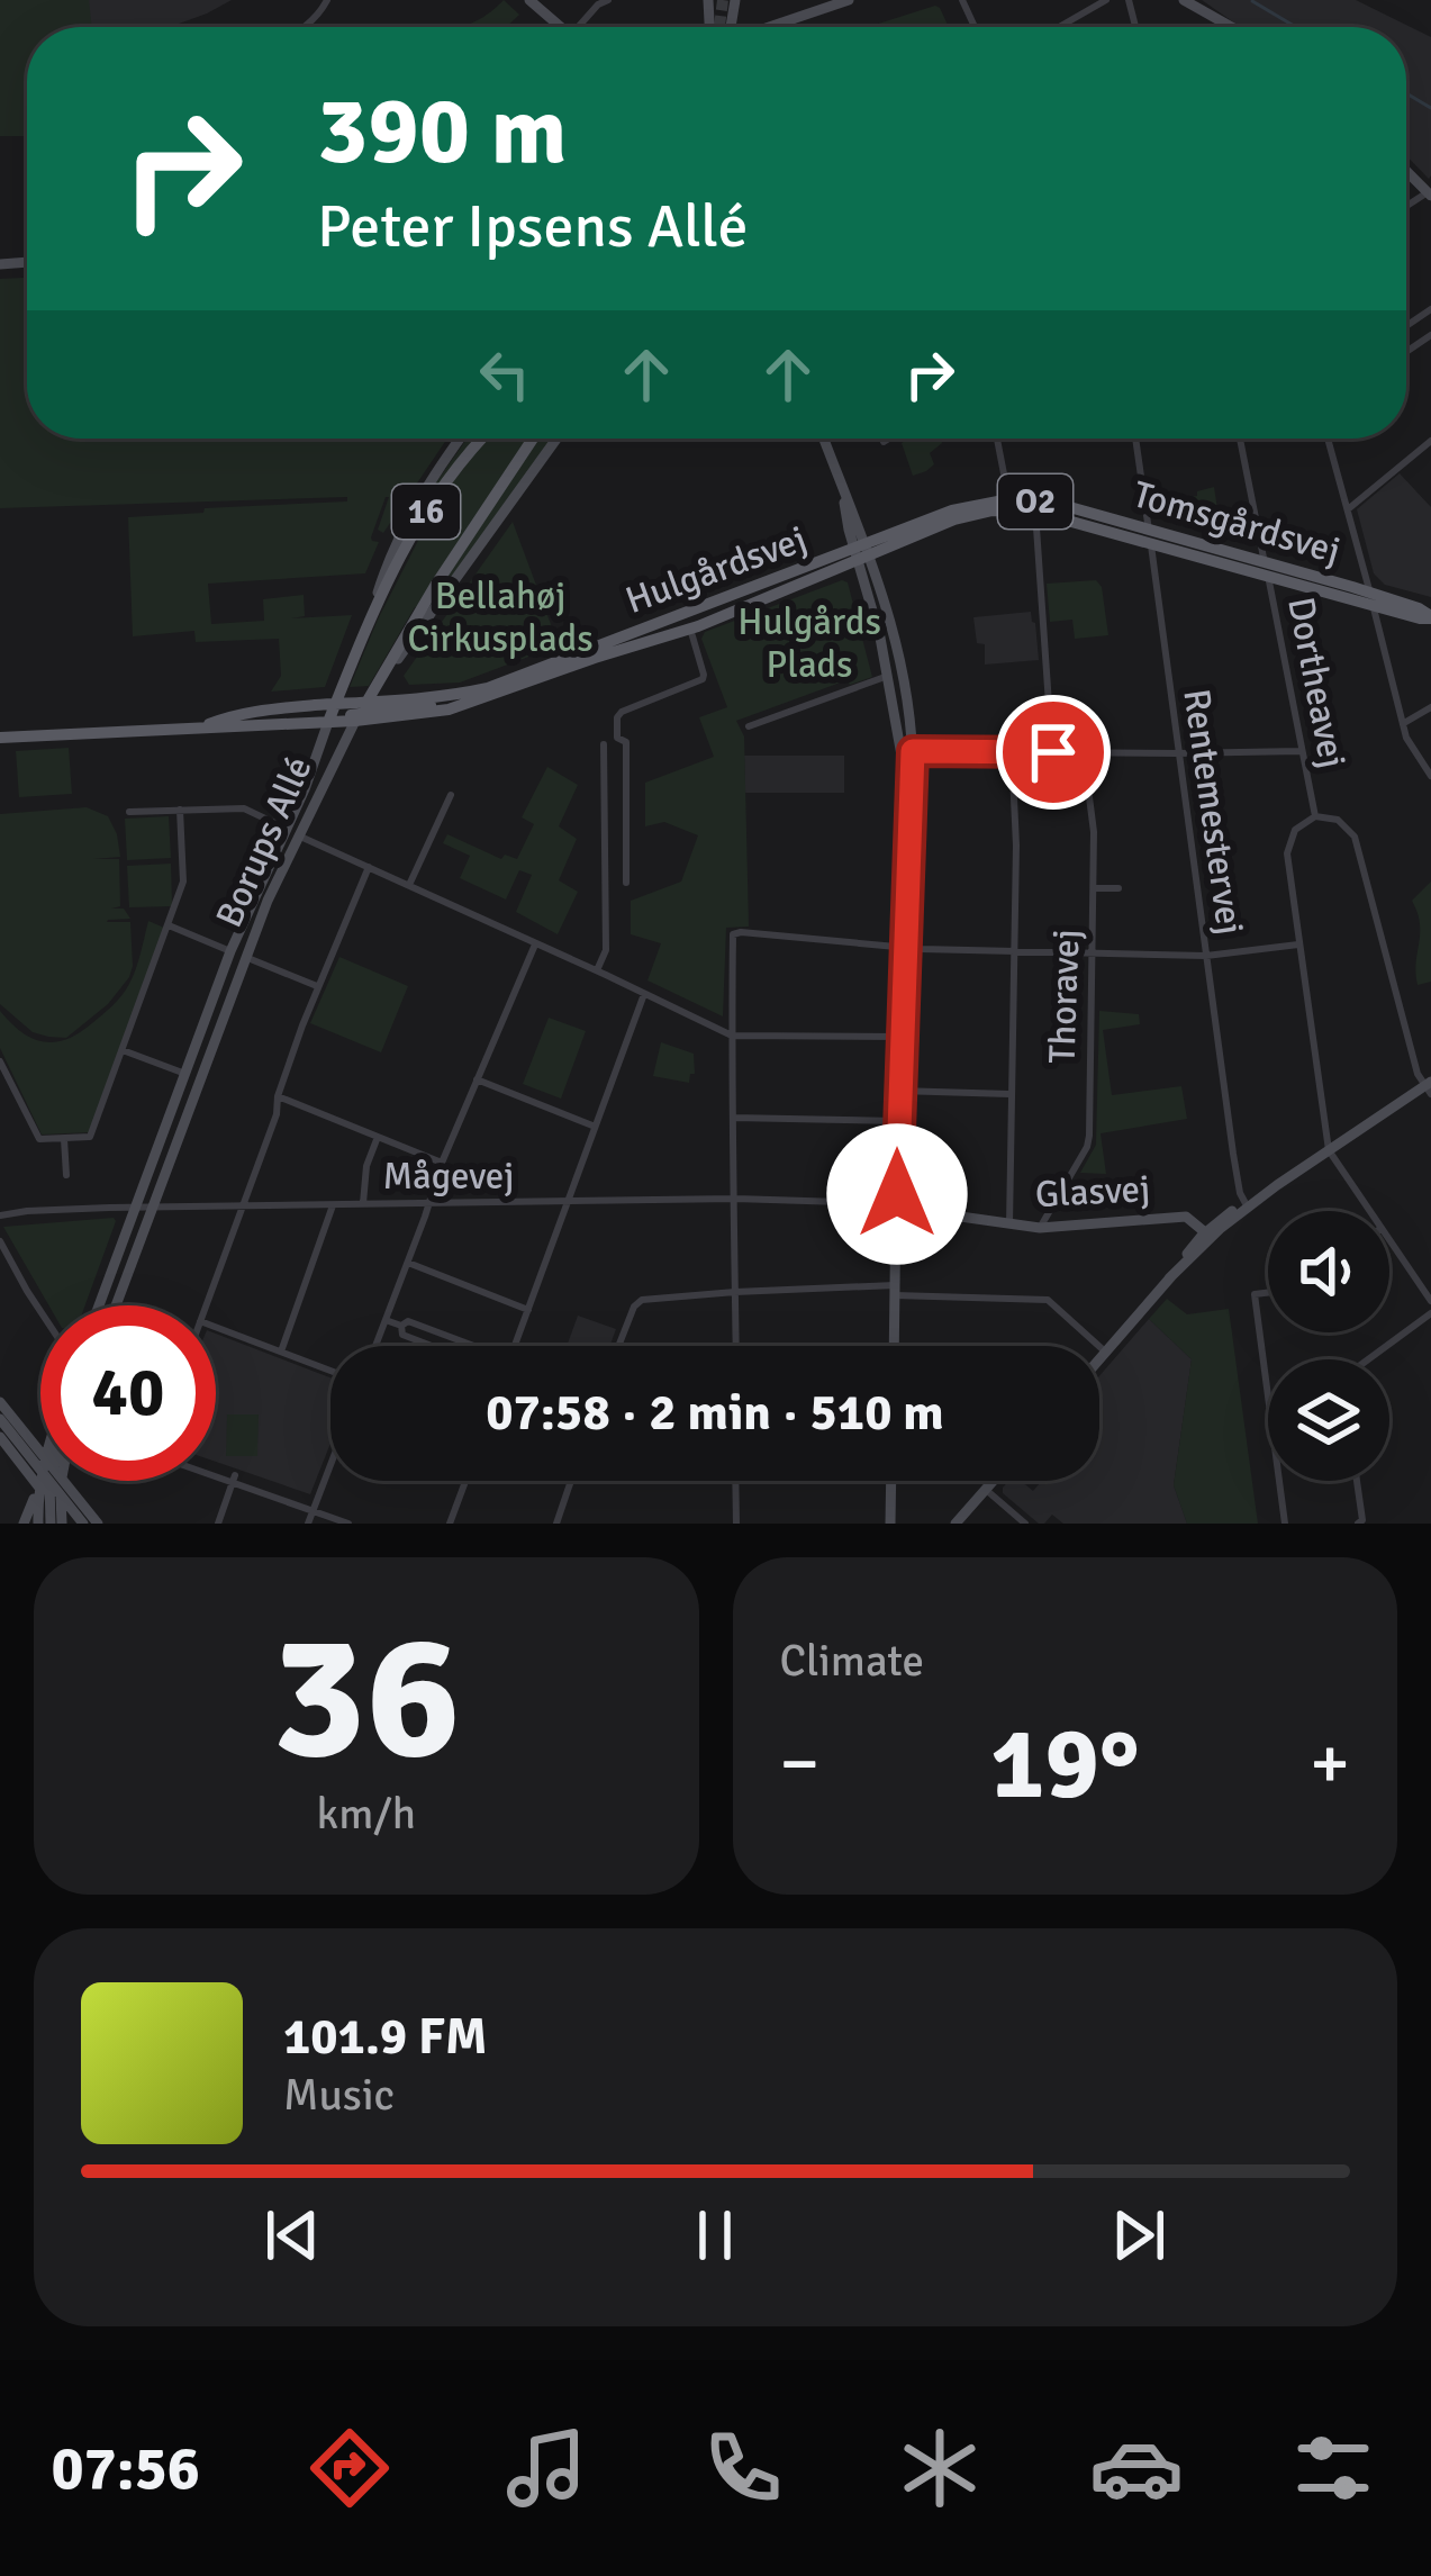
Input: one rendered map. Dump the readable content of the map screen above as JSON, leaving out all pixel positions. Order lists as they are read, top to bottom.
{
  "streets": {
    "main road": [
      "O2",
      "16",
      "Tomsgårdsvej",
      "Hulgårdsvej",
      "Borups Allé"
    ],
    "street": [
      "Dortheavej",
      "Rentemestervej",
      "Thoravej",
      "Mågevej",
      "Glasvej"
    ]
  },
  "crossings": [
    ["16", "Borups Allé"],
    ["Tomsgårdsvej", "Hulgårdsvej"],
    ["Tomsgårdsvej", "Dortheavej"],
    ["Tomsgårdsvej", "Rentemestervej"],
    ["Hulgårdsvej", "Borups Allé"],
    ["Borups Allé", "Mågevej"],
    ["Thoravej", "Glasvej"],
    ["Mågevej", "Glasvej"]
  ],
  "parks": ["Bellahøj Cirkusplads", "Hulgårds Plads"],
  "page": {
    "turn": ["390 m", "Peter Ipsens Allé"],
    "limit": "40",
    "trip": "07:58 · 2 min · 510 m",
    "tile": [
      ["36", "km/h"],
      "Climate"
    ],
    "heat": ["−", "19°", "+"],
    "song": ["101.9 FM", "Music"],
    "tabs": "07:56"
  }
}
